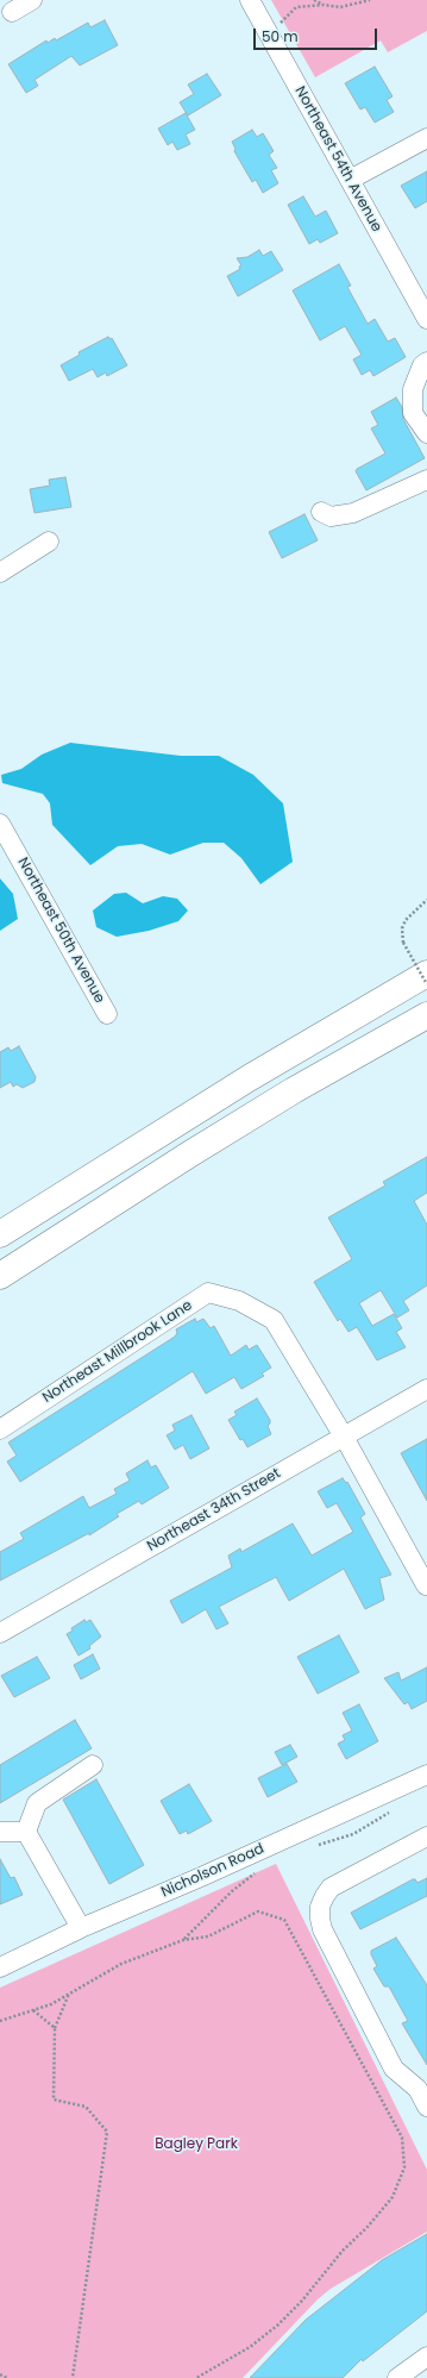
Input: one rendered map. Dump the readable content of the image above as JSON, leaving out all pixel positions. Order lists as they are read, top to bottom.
{
  "streets": {
    "street": [
      "Northeast 54th Avenue",
      "Northeast 50th Avenue",
      "Northeast Millbrook Lane",
      "Northeast 34th Street",
      "Nicholson Road"
    ]
  },
  "crossings": [
    ["Northeast Millbrook Lane", "Northeast 34th Street"]
  ],
  "parks": ["Bagley Park"],
  "scale_bar": "50 m"
}
